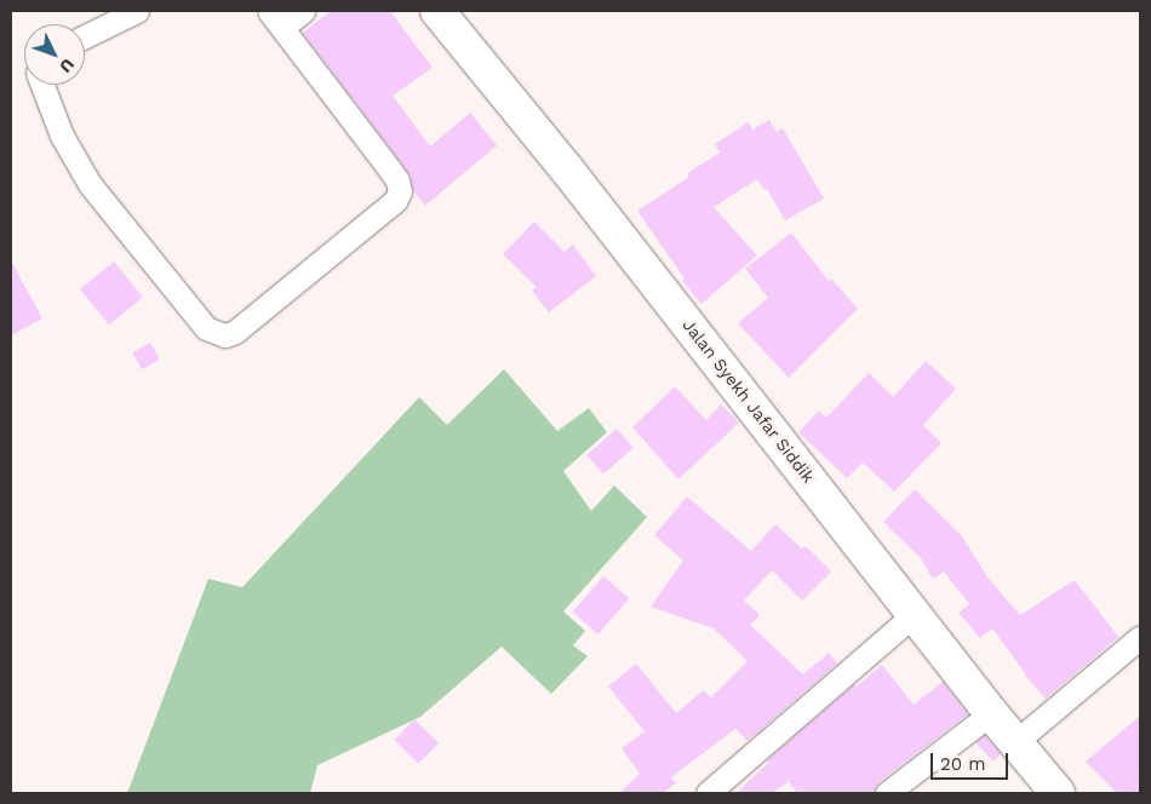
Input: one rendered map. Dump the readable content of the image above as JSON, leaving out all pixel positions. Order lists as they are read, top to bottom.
{
  "streets": {
    "main road": ["Jalan Syekh Jafar Siddik"]
  },
  "scale_bar": "20 m",
  "north": "bottom right"
}
